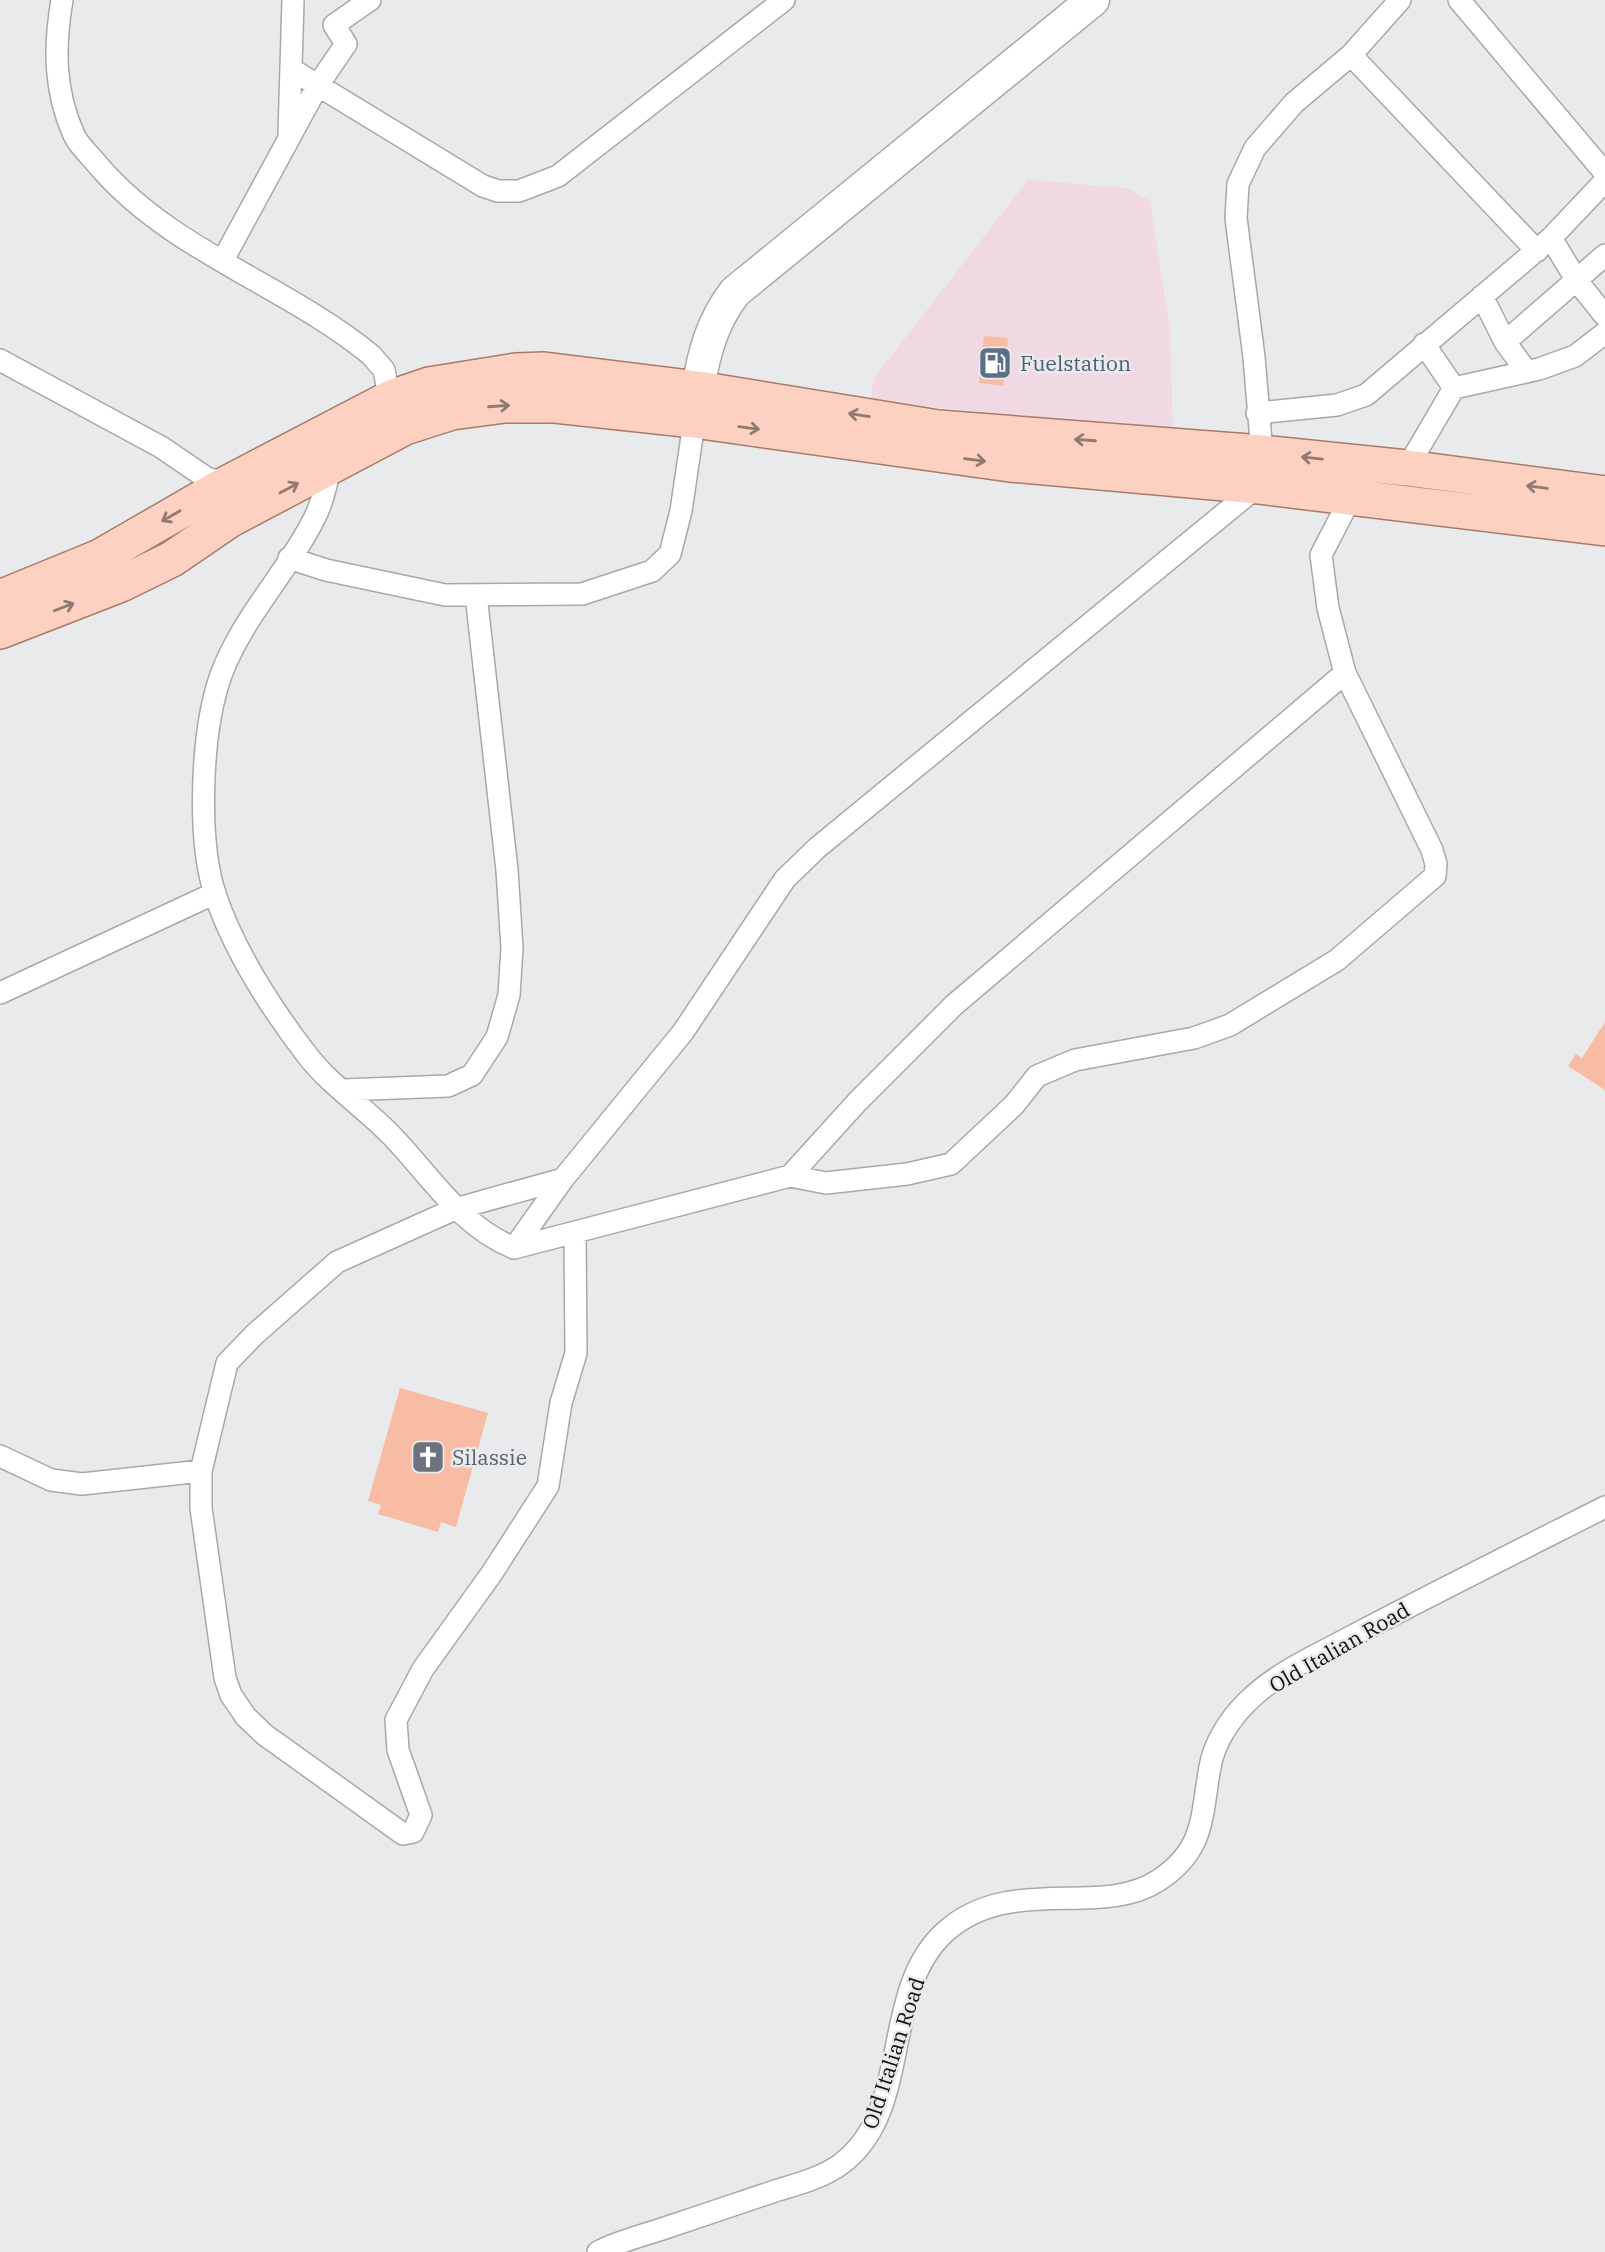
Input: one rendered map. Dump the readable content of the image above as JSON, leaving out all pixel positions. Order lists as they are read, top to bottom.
{
  "streets": {
    "street": ["Old Italian Road"]
  },
  "places": {
    "fuel station": ["Fuelstation"],
    "church": ["Silassie"]
  }
}
